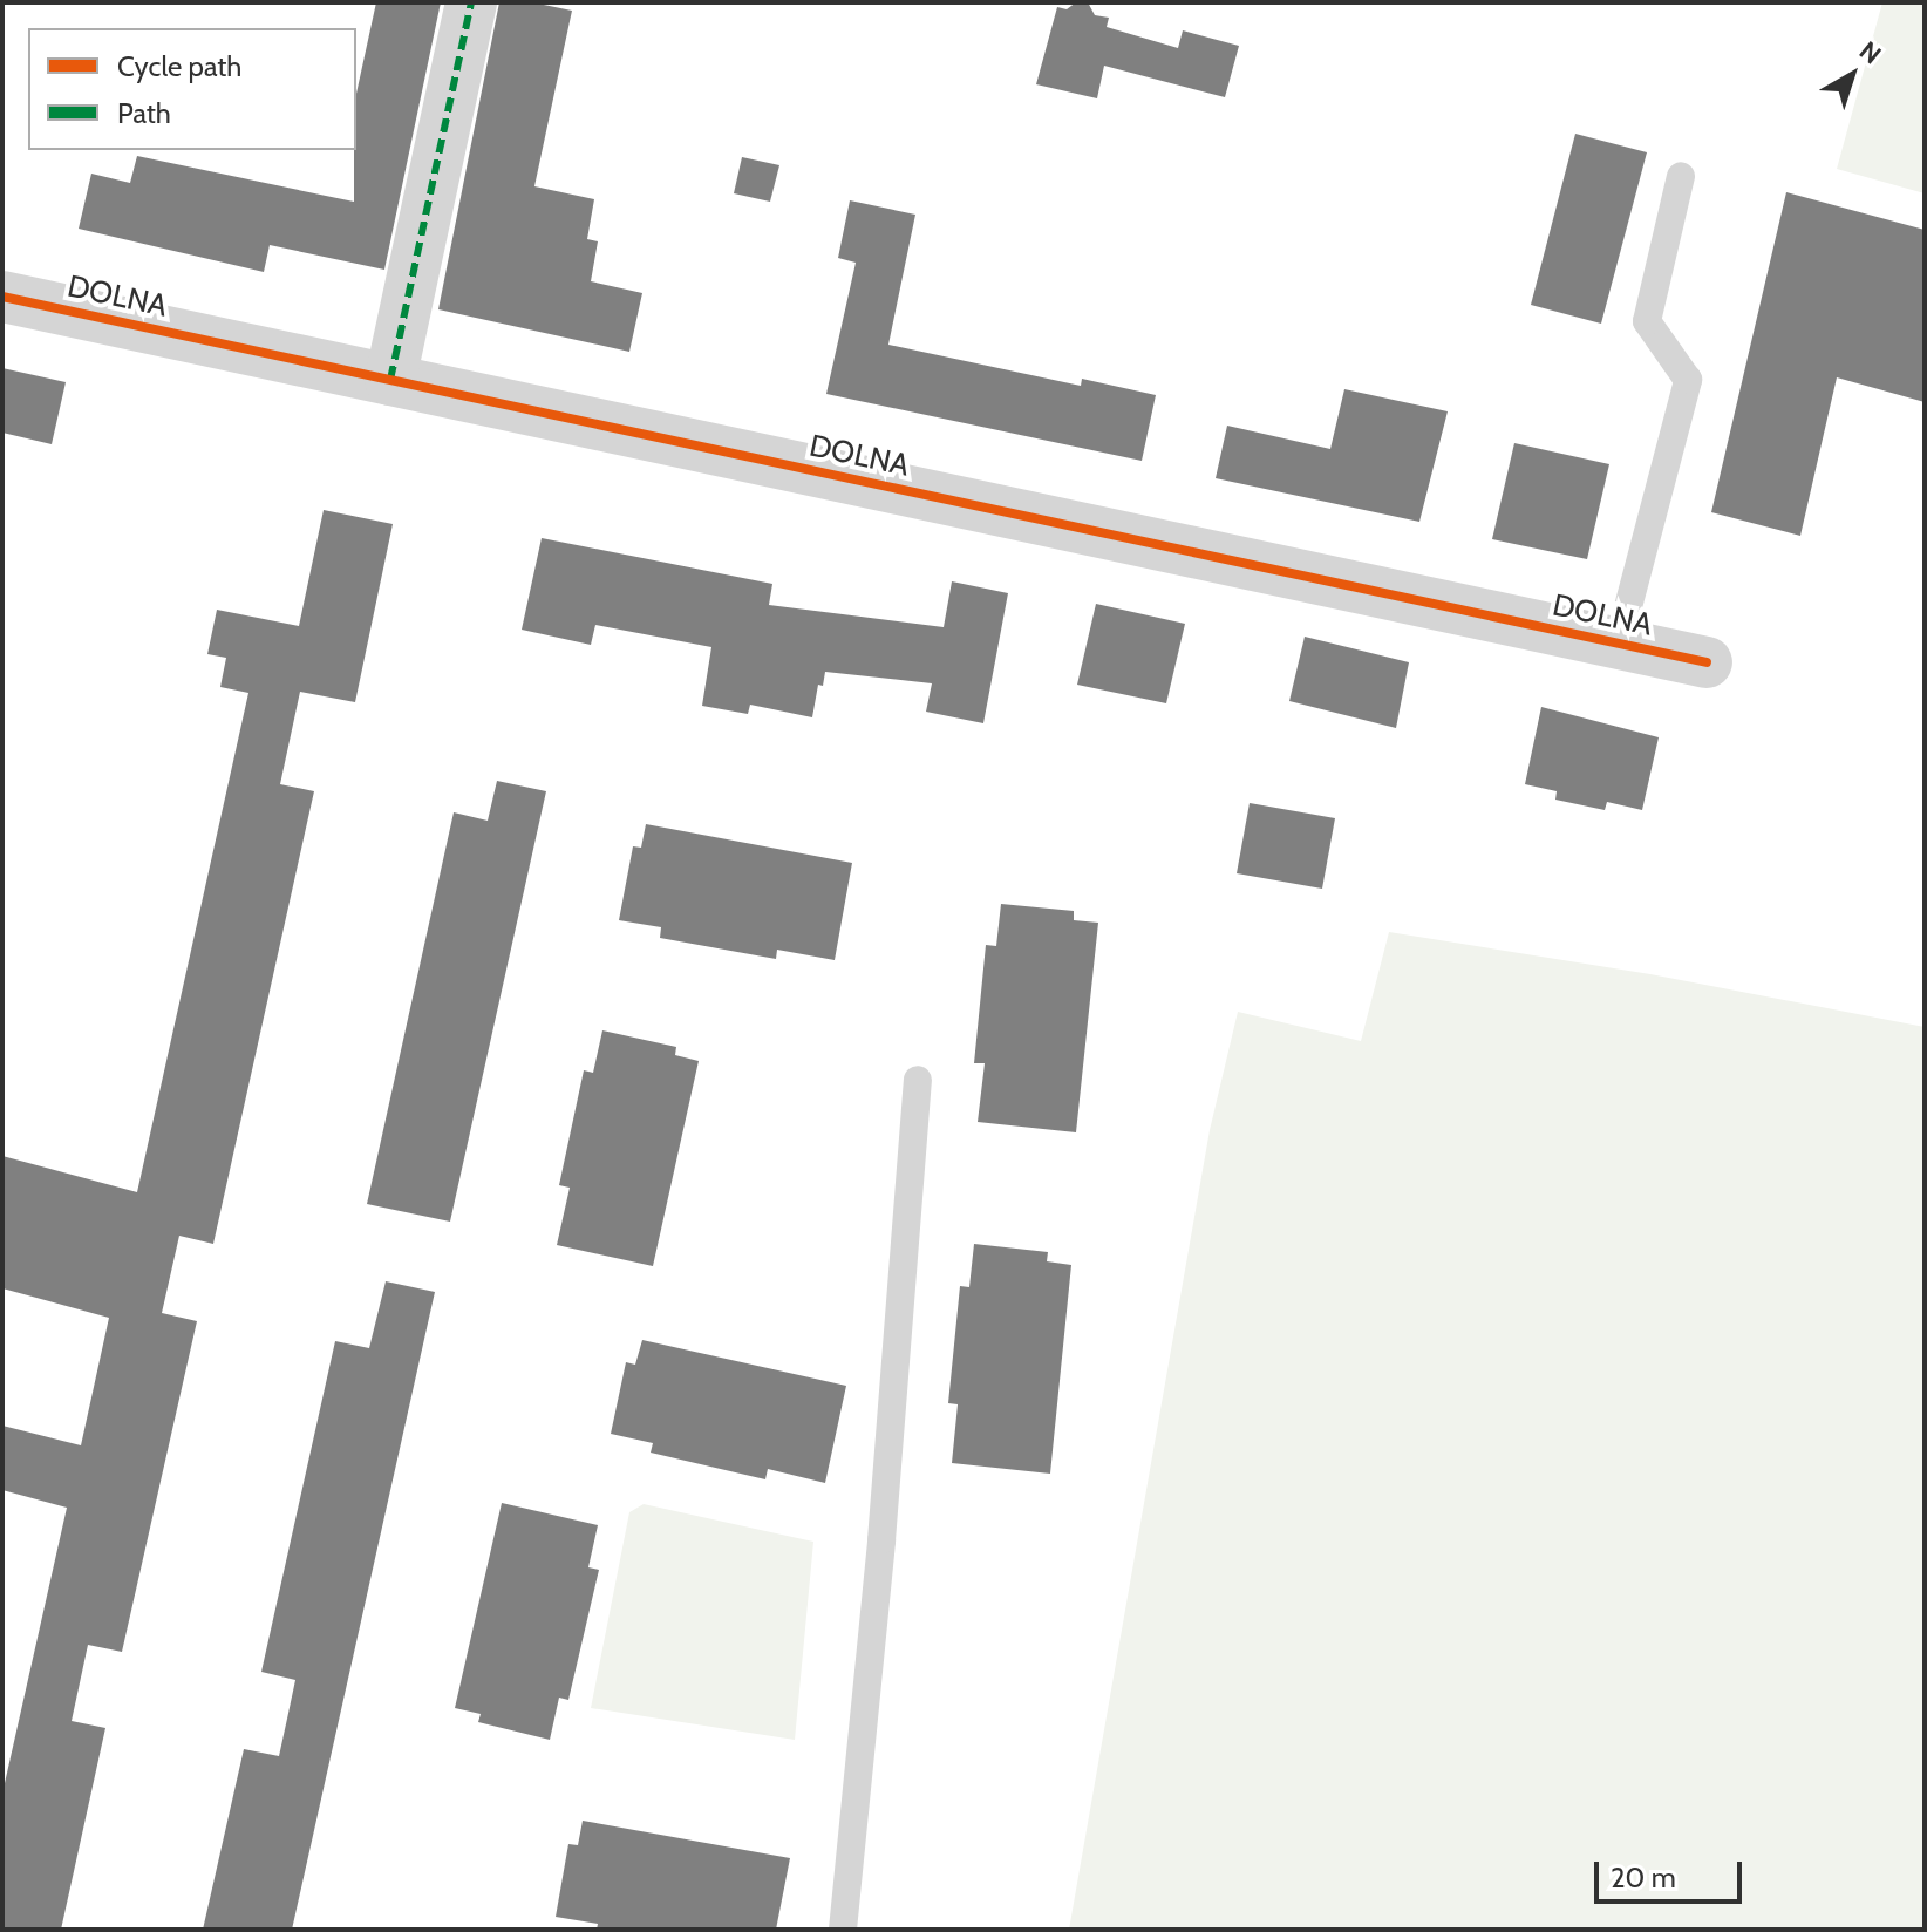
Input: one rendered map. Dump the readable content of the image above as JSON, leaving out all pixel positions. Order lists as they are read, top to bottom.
{
  "streets": {
    "street": ["DOLNA"]
  },
  "legend": ["Cycle path", "Path"],
  "scale_bar": "20 m",
  "north": "top right"
}
